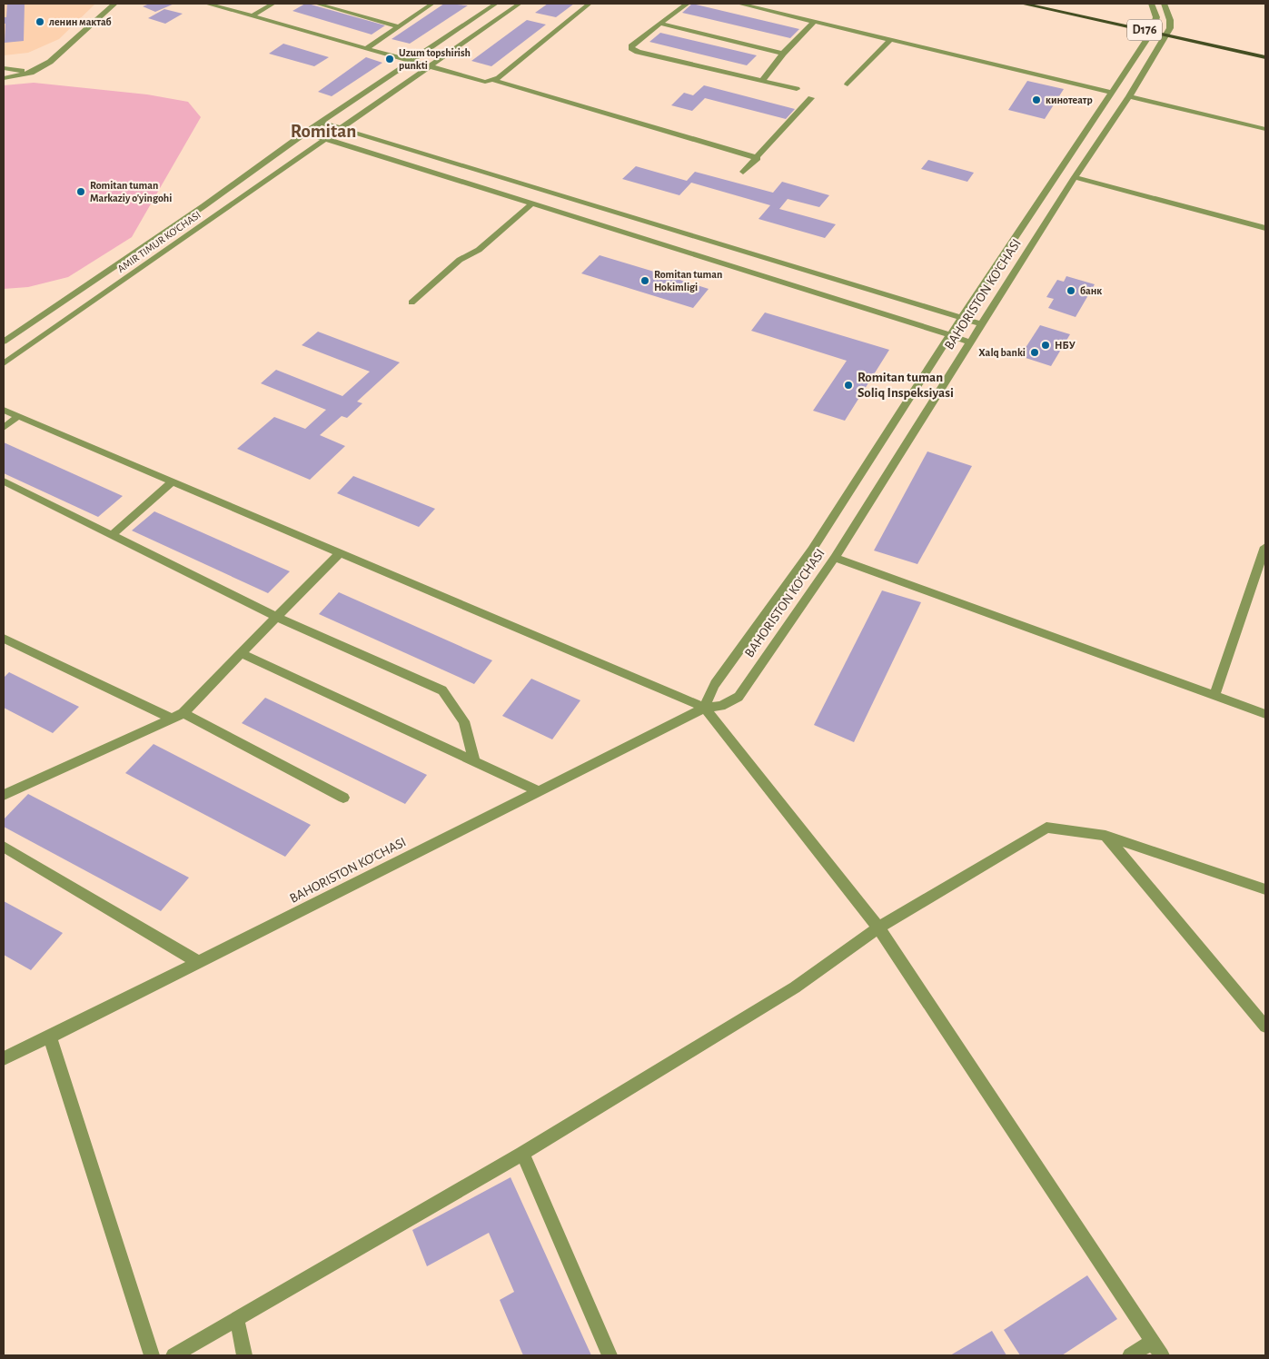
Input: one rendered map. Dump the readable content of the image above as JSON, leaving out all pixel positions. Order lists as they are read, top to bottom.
{
  "streets": {
    "main road": ["D176"],
    "street": ["AMIR TIMUR KO‘CHASI", "BAHORISTON KO‘CHASI"]
  },
  "crossings": [
    ["D176", "BAHORISTON KO‘CHASI"]
  ],
  "districts": ["Romitan"],
  "places": [
    "ленин мактаб",
    "Uzum topshirish punkti",
    "кинотеатр",
    "Romitan tuman Markaziy o'yingohi",
    "Romitan tuman Hokimligi",
    "банк",
    "НБУ",
    "Xalq banki",
    "Romitan tuman Soliq Inspeksiyasi"
  ]
}
